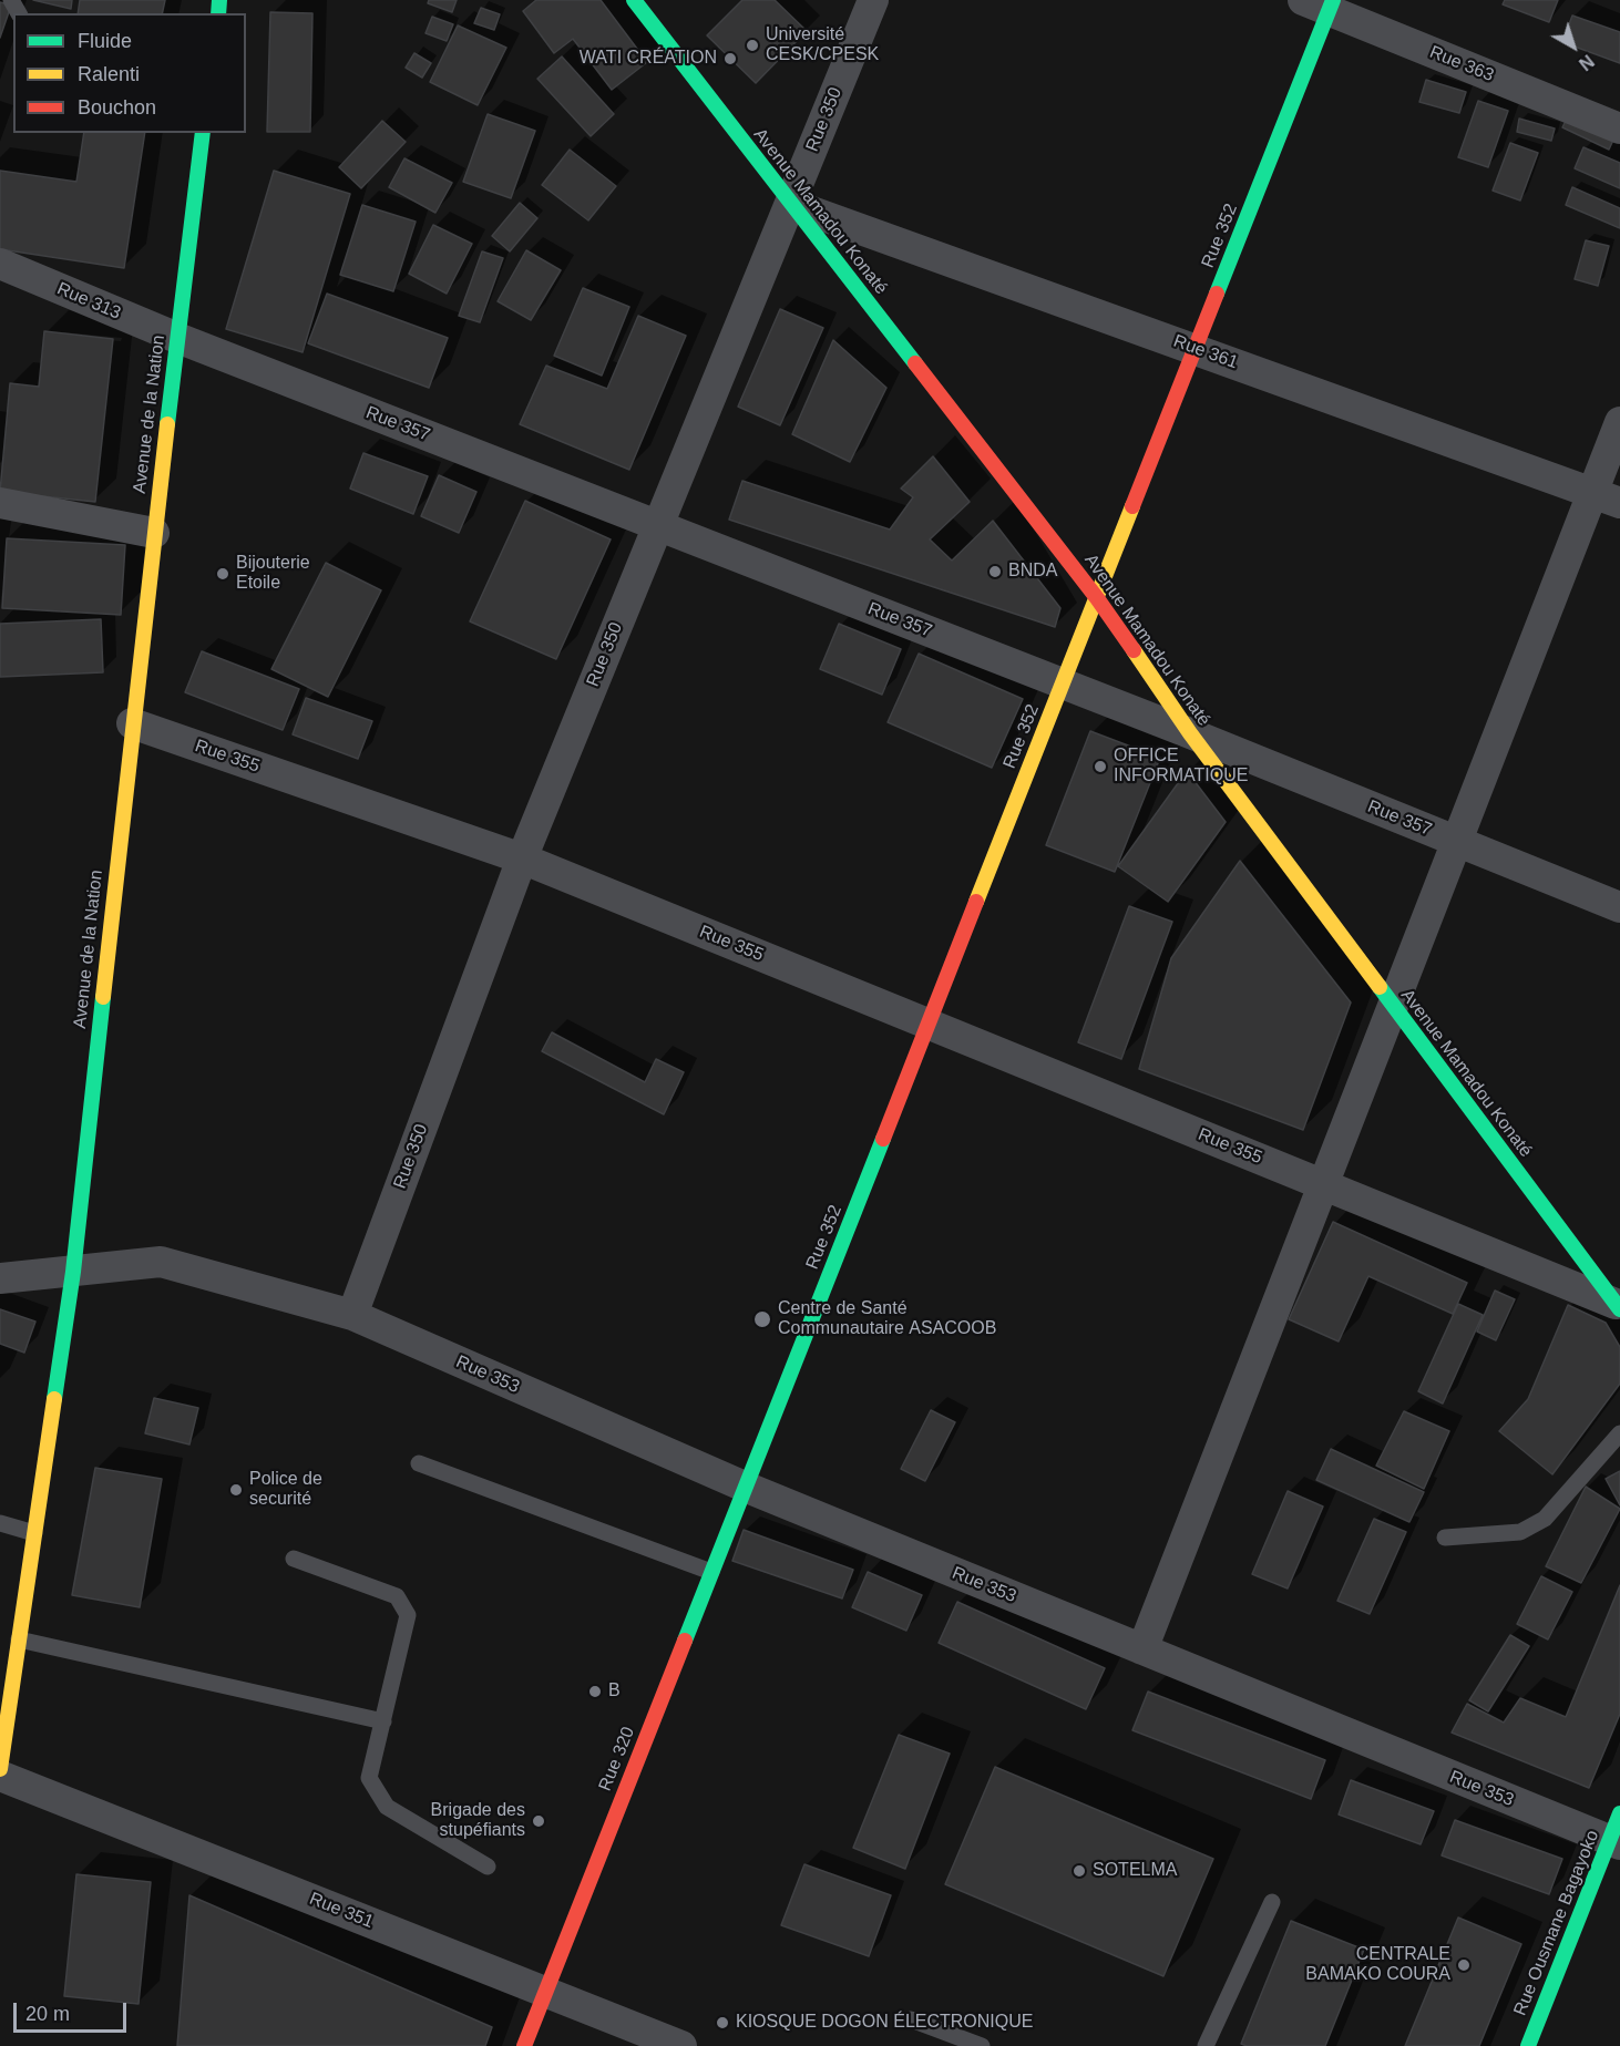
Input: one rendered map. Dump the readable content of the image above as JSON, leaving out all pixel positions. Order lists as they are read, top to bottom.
{
  "streets": {
    "street": [
      "Rue 363",
      "Rue 350",
      "Avenue Mamadou Konaté",
      "Rue 352",
      "Rue 313",
      "Rue 361",
      "Avenue de la Nation",
      "Rue 357",
      "Rue 355",
      "Rue 353",
      "Rue 320",
      "Rue 351",
      "Rue Ousmane Bagayoko"
    ]
  },
  "crossings": [
    ["Rue 363", "Rue 352"],
    ["Rue 350", "Avenue Mamadou Konaté"],
    ["Rue 350", "Rue 361"],
    ["Rue 350", "Rue 357"],
    ["Rue 350", "Rue 355"],
    ["Rue 350", "Rue 353"],
    ["Avenue Mamadou Konaté", "Rue 352"],
    ["Avenue Mamadou Konaté", "Rue 361"],
    ["Avenue Mamadou Konaté", "Rue 357"],
    ["Avenue Mamadou Konaté", "Rue 355"],
    ["Rue 352", "Rue 361"],
    ["Rue 352", "Rue 357"],
    ["Rue 352", "Rue 355"],
    ["Rue 352", "Rue 353"],
    ["Rue 352", "Rue 320"],
    ["Rue 313", "Avenue de la Nation"],
    ["Rue 313", "Rue 357"],
    ["Avenue de la Nation", "Rue 357"],
    ["Avenue de la Nation", "Rue 355"],
    ["Avenue de la Nation", "Rue 353"],
    ["Rue 353", "Rue 320"],
    ["Rue 353", "Rue Ousmane Bagayoko"],
    ["Rue 320", "Rue 351"]
  ],
  "places": [
    "Université CESK/CPESK",
    "WATI CRÉATION",
    "BNDA",
    "Bijouterie Etoile",
    "OFFICE INFORMATIQUE",
    "Centre de Santé Communautaire ASACOOB",
    "Police de securité",
    "B",
    "Brigade des stupéfiants",
    "SOTELMA",
    "CENTRALE BAMAKO COURA",
    "KIOSQUE DOGON ÉLECTRONIQUE"
  ],
  "legend": ["Fluide", "Ralenti", "Bouchon"],
  "scale_bar": "20 m",
  "north": "bottom right"
}
